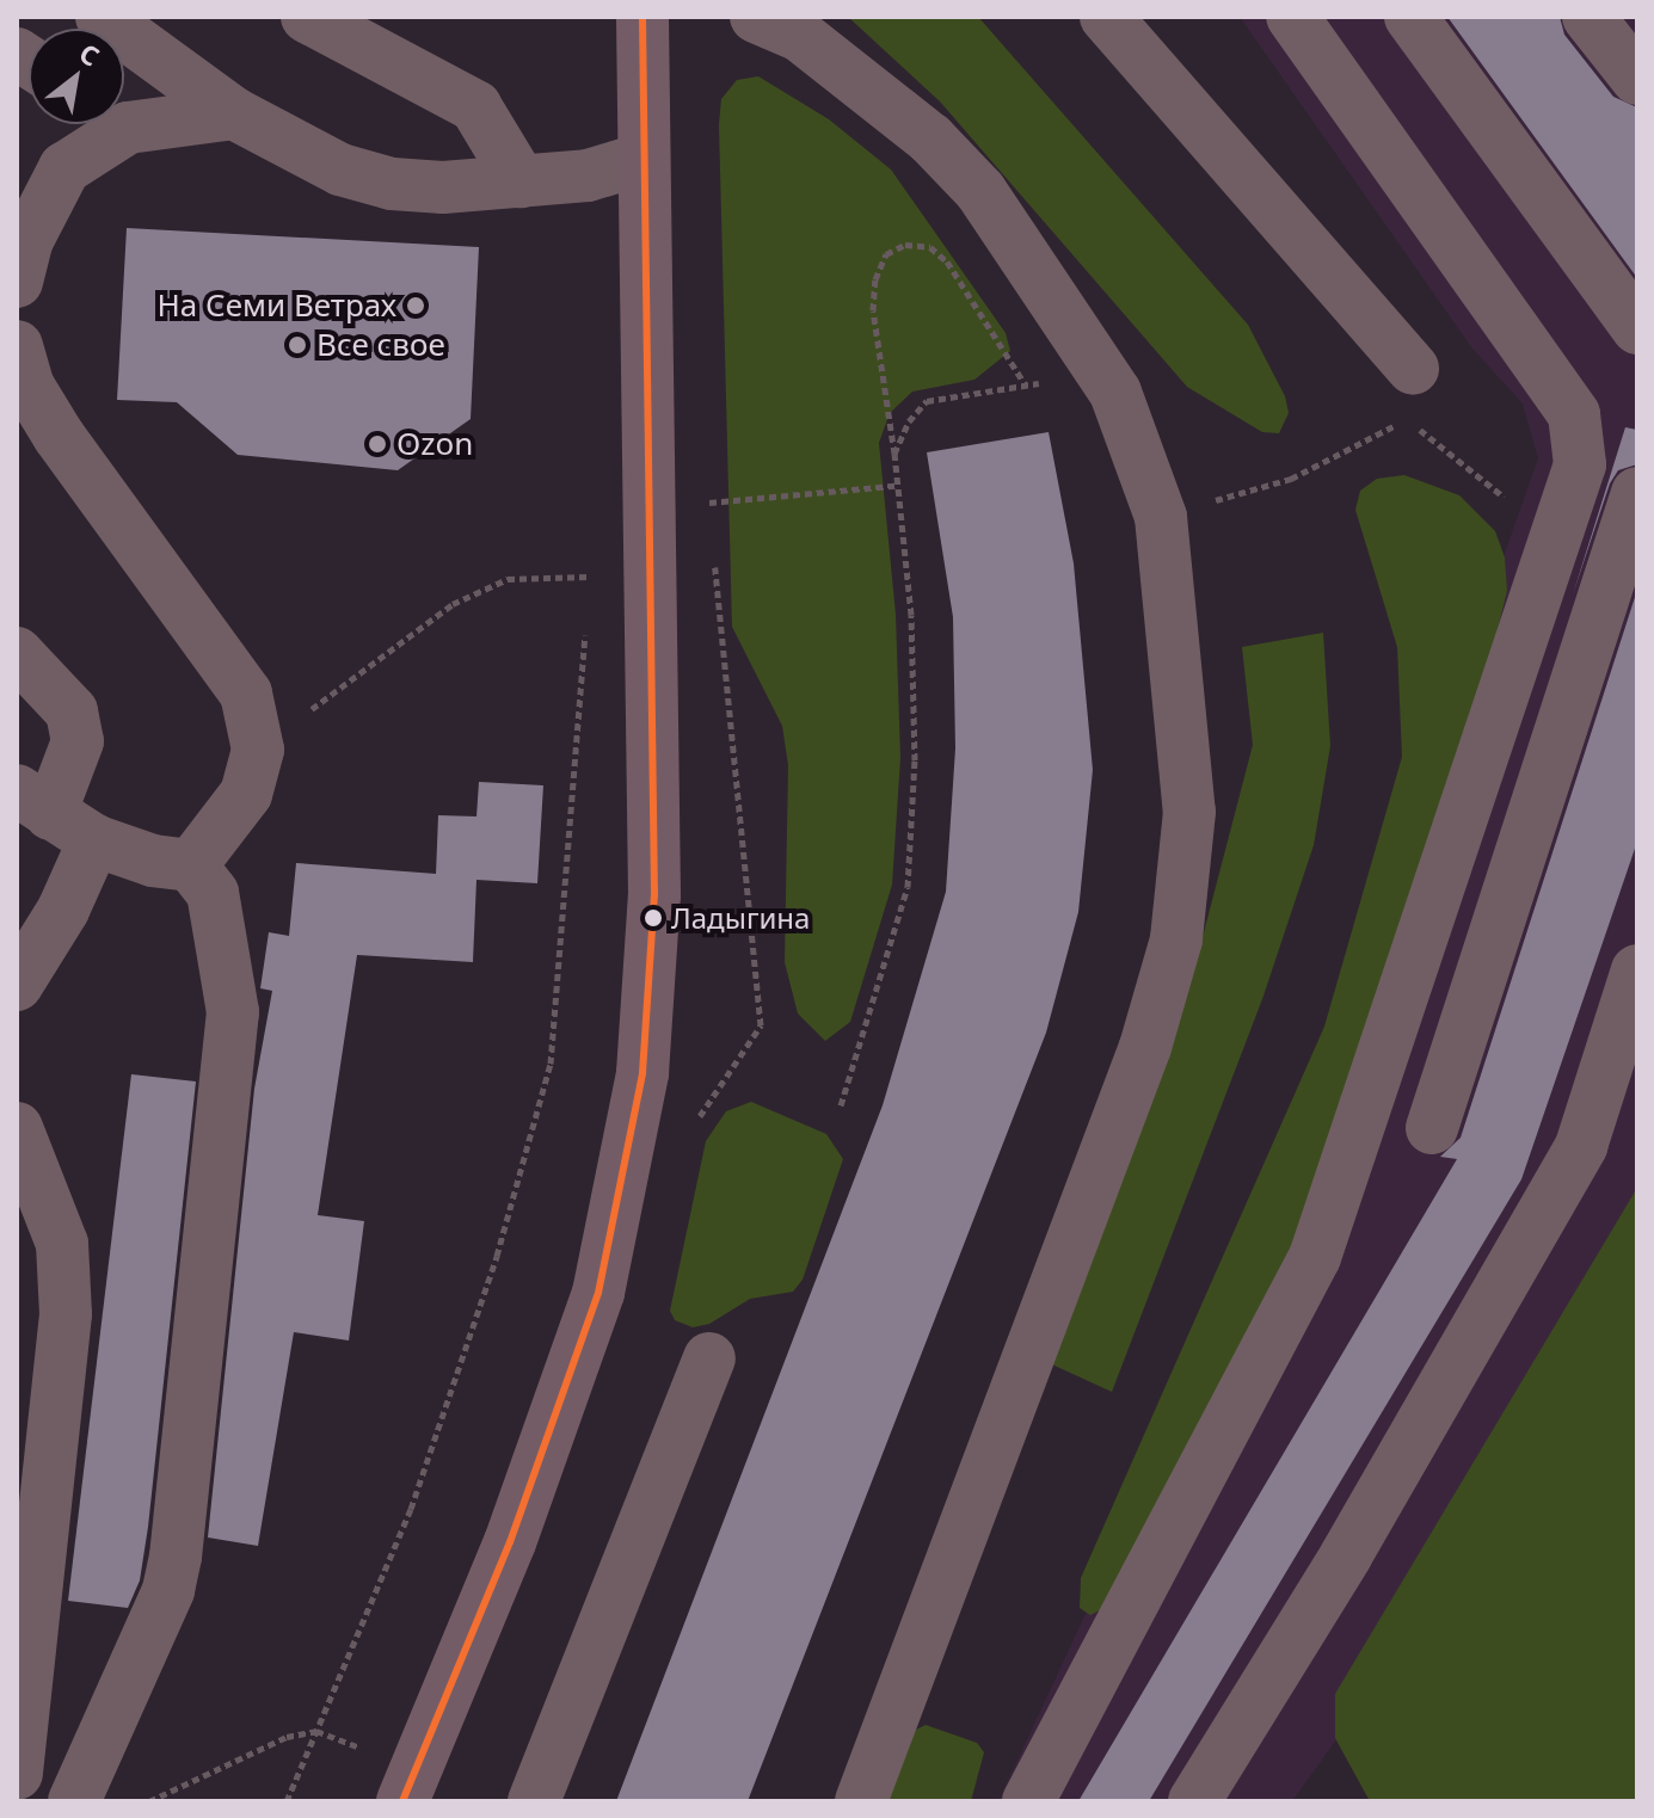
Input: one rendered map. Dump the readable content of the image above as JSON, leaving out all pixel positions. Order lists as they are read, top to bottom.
{
  "places": [
    "На Семи Ветрах",
    "Все свое",
    "Ozon",
    "Ладыгина"
  ],
  "north": "top right"
}
